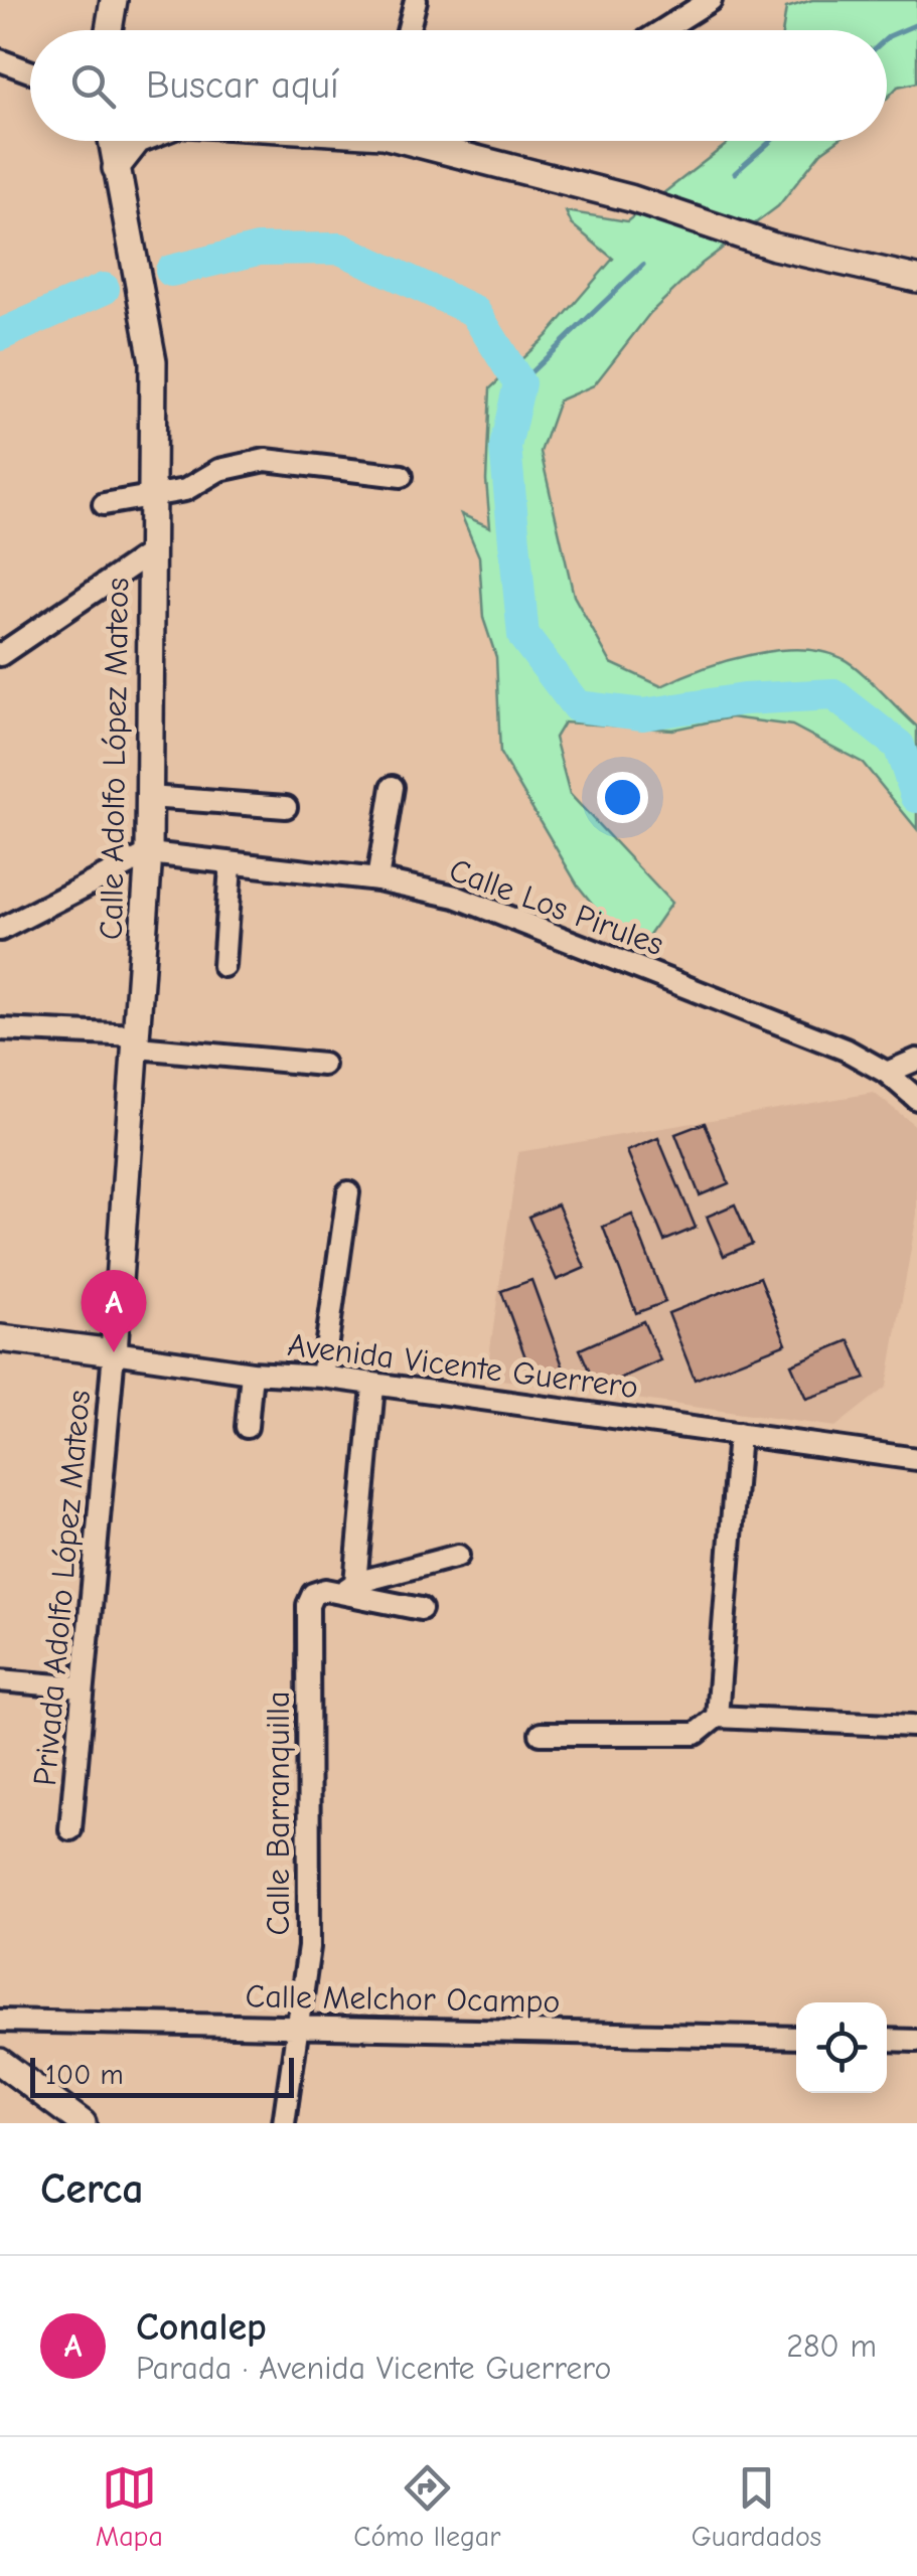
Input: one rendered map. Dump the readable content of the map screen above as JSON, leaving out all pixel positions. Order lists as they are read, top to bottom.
{
  "streets": {
    "main road": ["Calle Adolfo López Mateos", "Avenida Vicente Guerrero"],
    "street": [
      "Calle Los Pirules",
      "Privada Adolfo López Mateos",
      "Calle Barranquilla",
      "Calle Melchor Ocampo"
    ]
  },
  "crossings": [
    ["Calle Adolfo López Mateos", "Calle Los Pirules"],
    ["Calle Adolfo López Mateos", "Avenida Vicente Guerrero"],
    ["Calle Adolfo López Mateos", "Privada Adolfo López Mateos"],
    ["Avenida Vicente Guerrero", "Privada Adolfo López Mateos"],
    ["Calle Barranquilla", "Calle Melchor Ocampo"]
  ],
  "scale_bar": "100 m",
  "page": {
    "search": "Buscar aquí",
    "pins": "A",
    "scale": "100 m",
    "heading": "Cerca",
    "list": [
      {
        "mark": "A",
        "name": "Conalep",
        "note": "Parada · Avenida Vicente Guerrero",
        "value": "280 m"
      }
    ],
    "nav": ["Mapa", "Cómo llegar", "Guardados"]
  }
}
